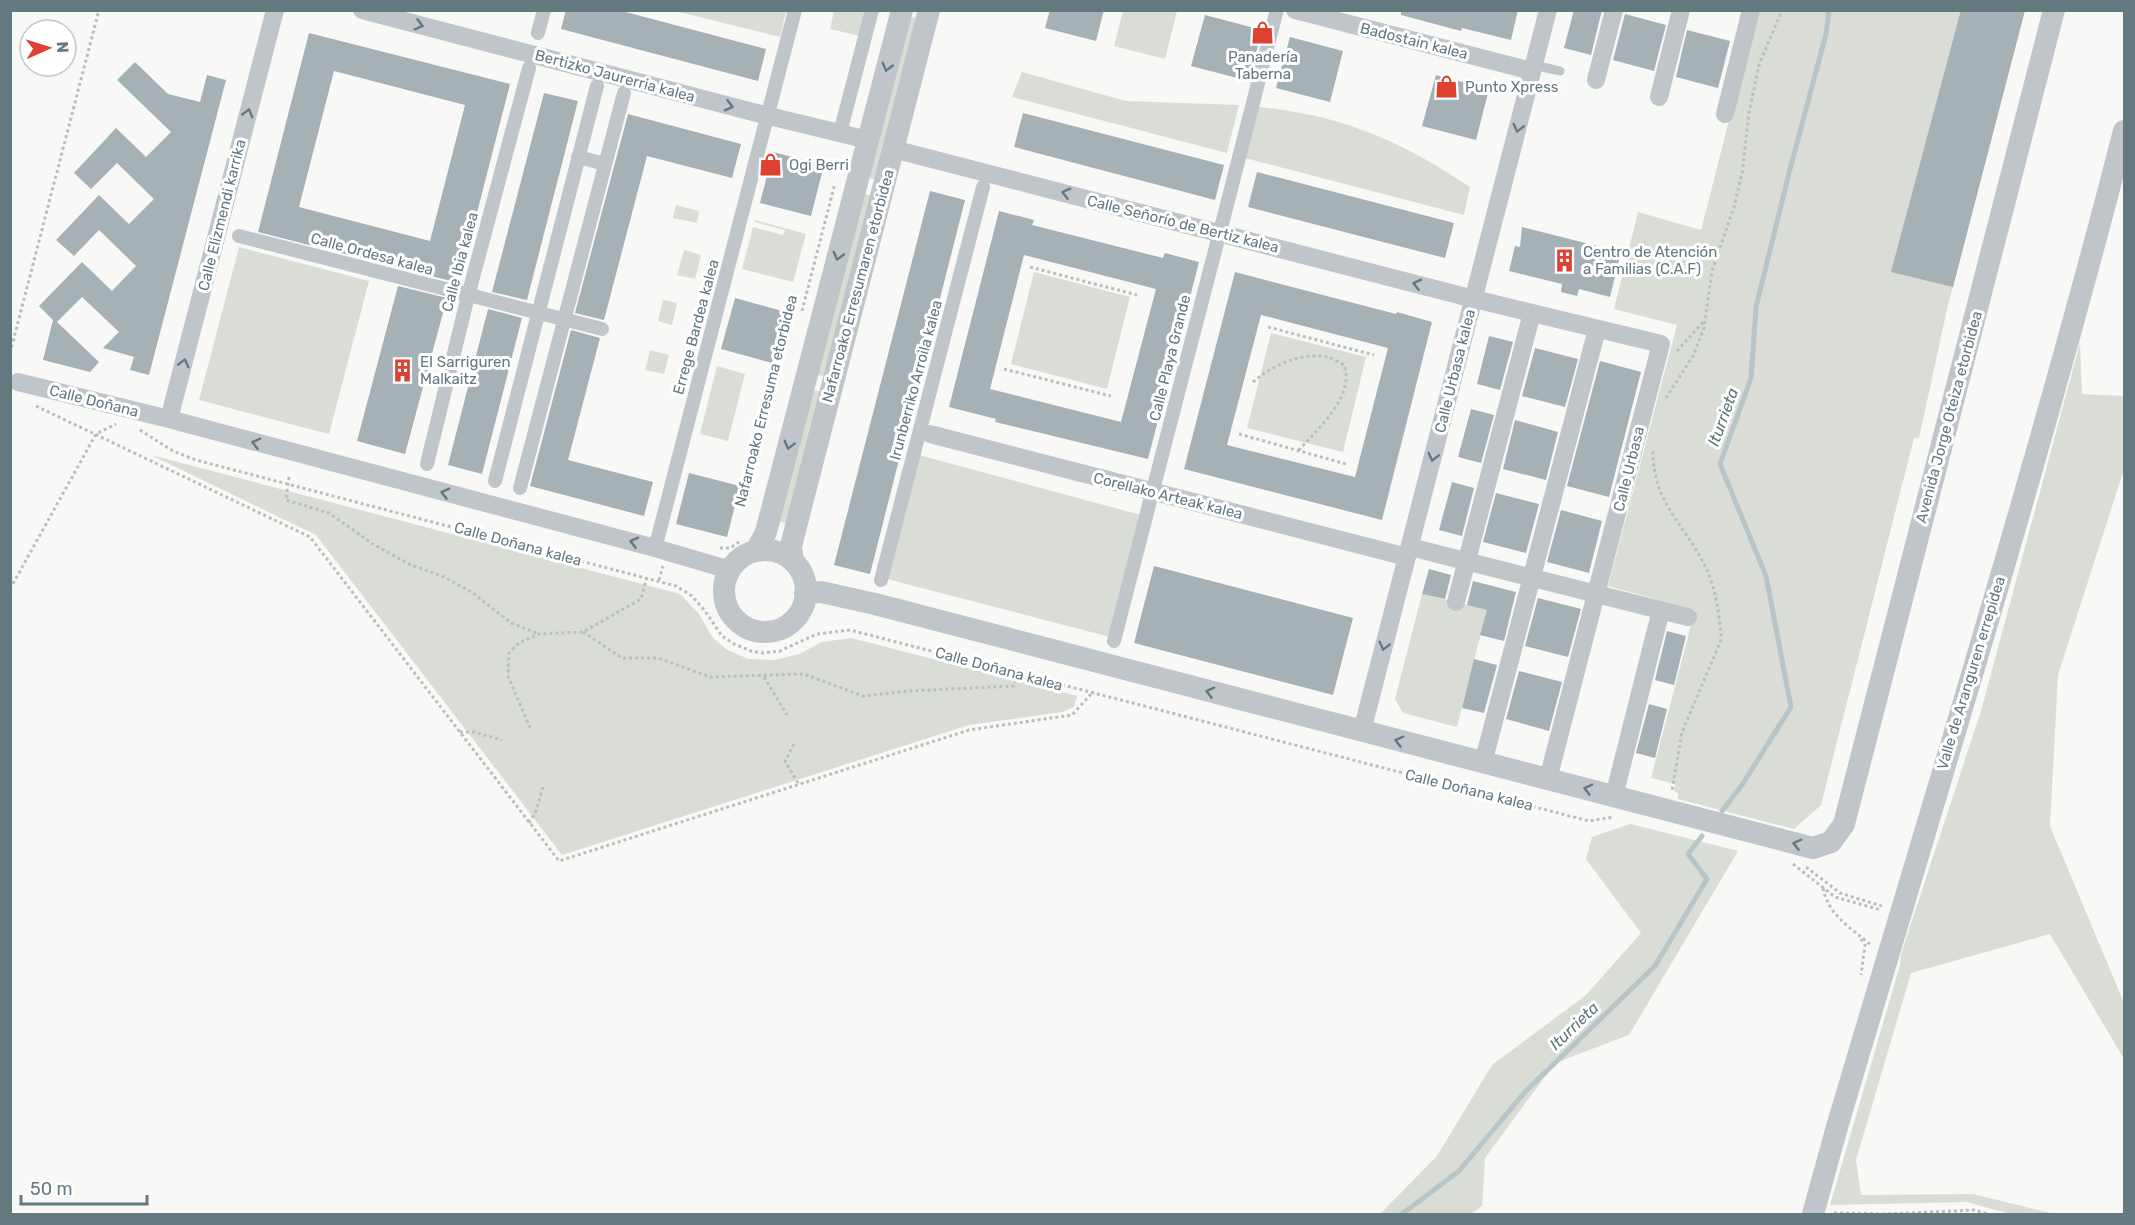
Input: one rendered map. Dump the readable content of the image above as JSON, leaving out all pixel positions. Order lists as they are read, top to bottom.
{
  "streets": {
    "street": [
      "Badostain kalea",
      "Bertizko Jaurerria kalea",
      "Calle Elizmendi karrika",
      "Calle Señorío de Bertiz kalea",
      "Calle Ordesa kalea",
      "Calle Ibia kalea",
      "Nafarroako Erresumaren etorbidea",
      "Errege Bardea kalea",
      "Calle Playa Grande",
      "Calle Urbasa kalea",
      "Irunberriko Arroila kalea",
      "Calle Doñana",
      "Avenida Jorge Oteiza etorbidea",
      "Calle Urbasa",
      "Corellako Arteak kalea",
      "Calle Doñana kalea",
      "Valle de Aranguren errepidea"
    ],
    "path": ["Nafarroako Erresuma etorbidea"]
  },
  "crossings": [
    ["Badostain kalea", "Calle Urbasa kalea"],
    ["Bertizko Jaurerria kalea", "Nafarroako Erresumaren etorbidea"],
    ["Calle Elizmendi karrika", "Calle Doñana"],
    ["Calle Elizmendi karrika", "Calle Doñana kalea"],
    ["Calle Señorío de Bertiz kalea", "Nafarroako Erresumaren etorbidea"],
    ["Calle Señorío de Bertiz kalea", "Calle Urbasa kalea"],
    ["Calle Ordesa kalea", "Calle Ibia kalea"],
    ["Nafarroako Erresumaren etorbidea", "Calle Doñana kalea"],
    ["Calle Urbasa kalea", "Corellako Arteak kalea"],
    ["Calle Urbasa kalea", "Calle Doñana kalea"],
    ["Calle Doñana", "Calle Doñana kalea"],
    ["Avenida Jorge Oteiza etorbidea", "Calle Doñana kalea"],
    ["Calle Urbasa", "Calle Doñana kalea"]
  ],
  "one_way": [
    "Bertizko Jaurerria kalea",
    "Calle Elizmendi karrika",
    "Calle Señorío de Bertiz kalea",
    "Calle Doñana kalea"
  ],
  "water": ["Iturrieta"],
  "places": {
    "shop": ["Panadería Taberna", "Punto Xpress", "Ogi Berri"],
    "building": ["Centro de Atención a Familias (C.A.F)", "EI Sarriguren Malkaitz"]
  },
  "scale_bar": "50 m",
  "north": "right"
}
